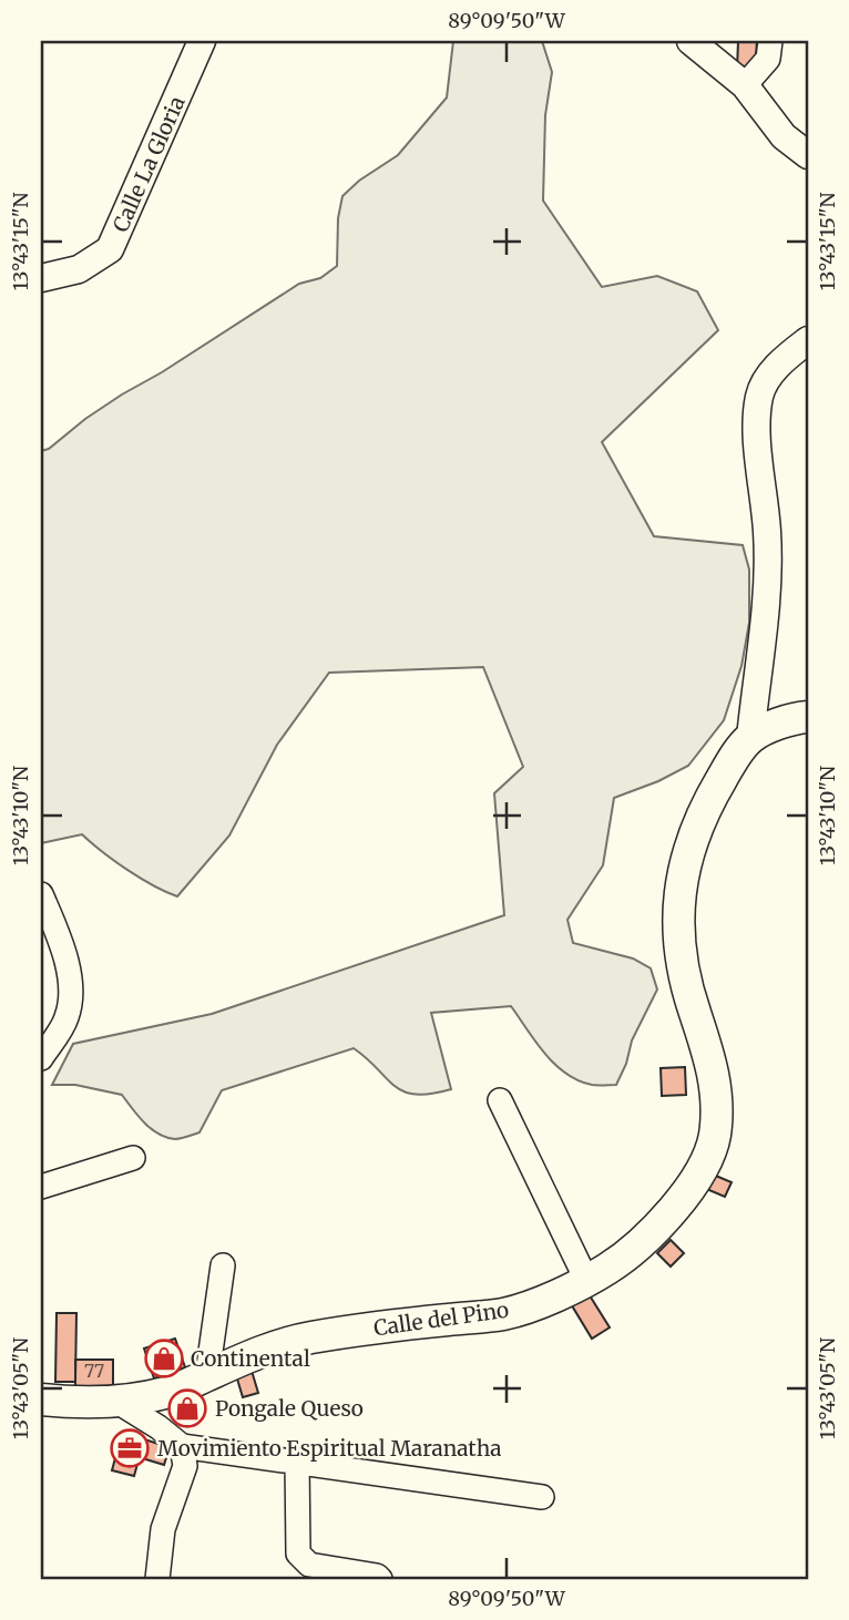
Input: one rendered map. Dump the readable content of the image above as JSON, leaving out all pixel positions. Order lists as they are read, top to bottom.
{
  "streets": {
    "main road": ["Calle del Pino"],
    "street": ["Calle La Gloria"]
  },
  "places": {
    "shop": ["Continental", "Pongale Queso"],
    "office": ["Movimiento Espiritual Maranatha"]
  },
  "house_numbers": ["77"],
  "coordinates": [
    "89°09'50\"W",
    "13°43'15\"N",
    "13°43'10\"N",
    "13°43'05\"N"
  ]
}
